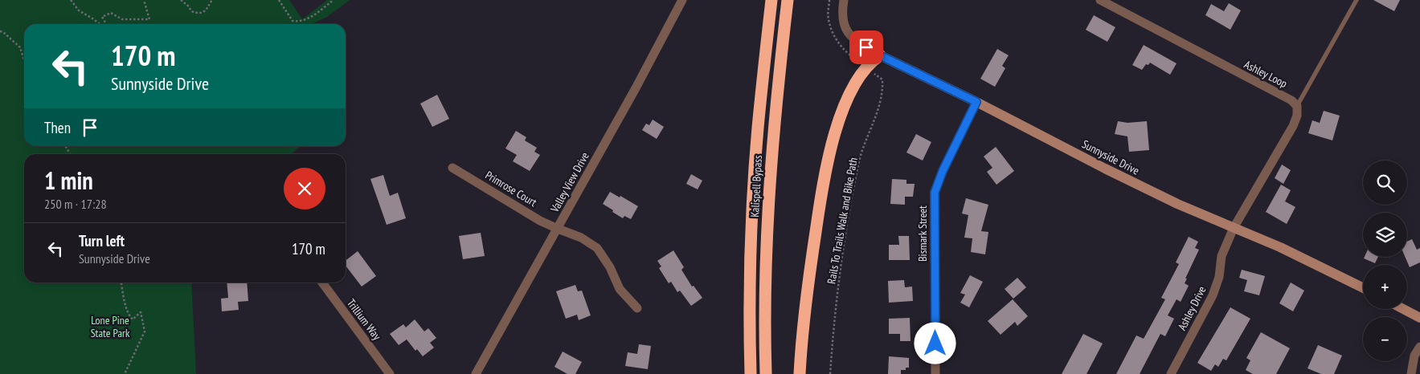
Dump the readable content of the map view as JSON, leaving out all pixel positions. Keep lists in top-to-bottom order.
{
  "streets": {
    "highway": ["Kalispell Bypass"],
    "street": [
      "Ashley Loop",
      "Sunnyside Drive",
      "Valley View Drive",
      "Primrose Court",
      "Bismark Street",
      "Ashley Drive",
      "Trillium Way"
    ],
    "path": ["Rails To Trails Walk and Bike Path"]
  },
  "crossings": [
    ["Sunnyside Drive", "Bismark Street"],
    ["Sunnyside Drive", "Ashley Drive"],
    ["Valley View Drive", "Primrose Court"]
  ],
  "parks": ["Lone Pine State Park"],
  "page": {
    "turn": ["170 m", "Sunnyside Drive"],
    "then": "Then",
    "heading": ["1 min", "250 m · 17:28"],
    "map_buttons": ["+", "−"],
    "list": [
      {
        "name": "Turn left",
        "note": "Sunnyside Drive",
        "value": "170 m"
      }
    ]
  }
}
